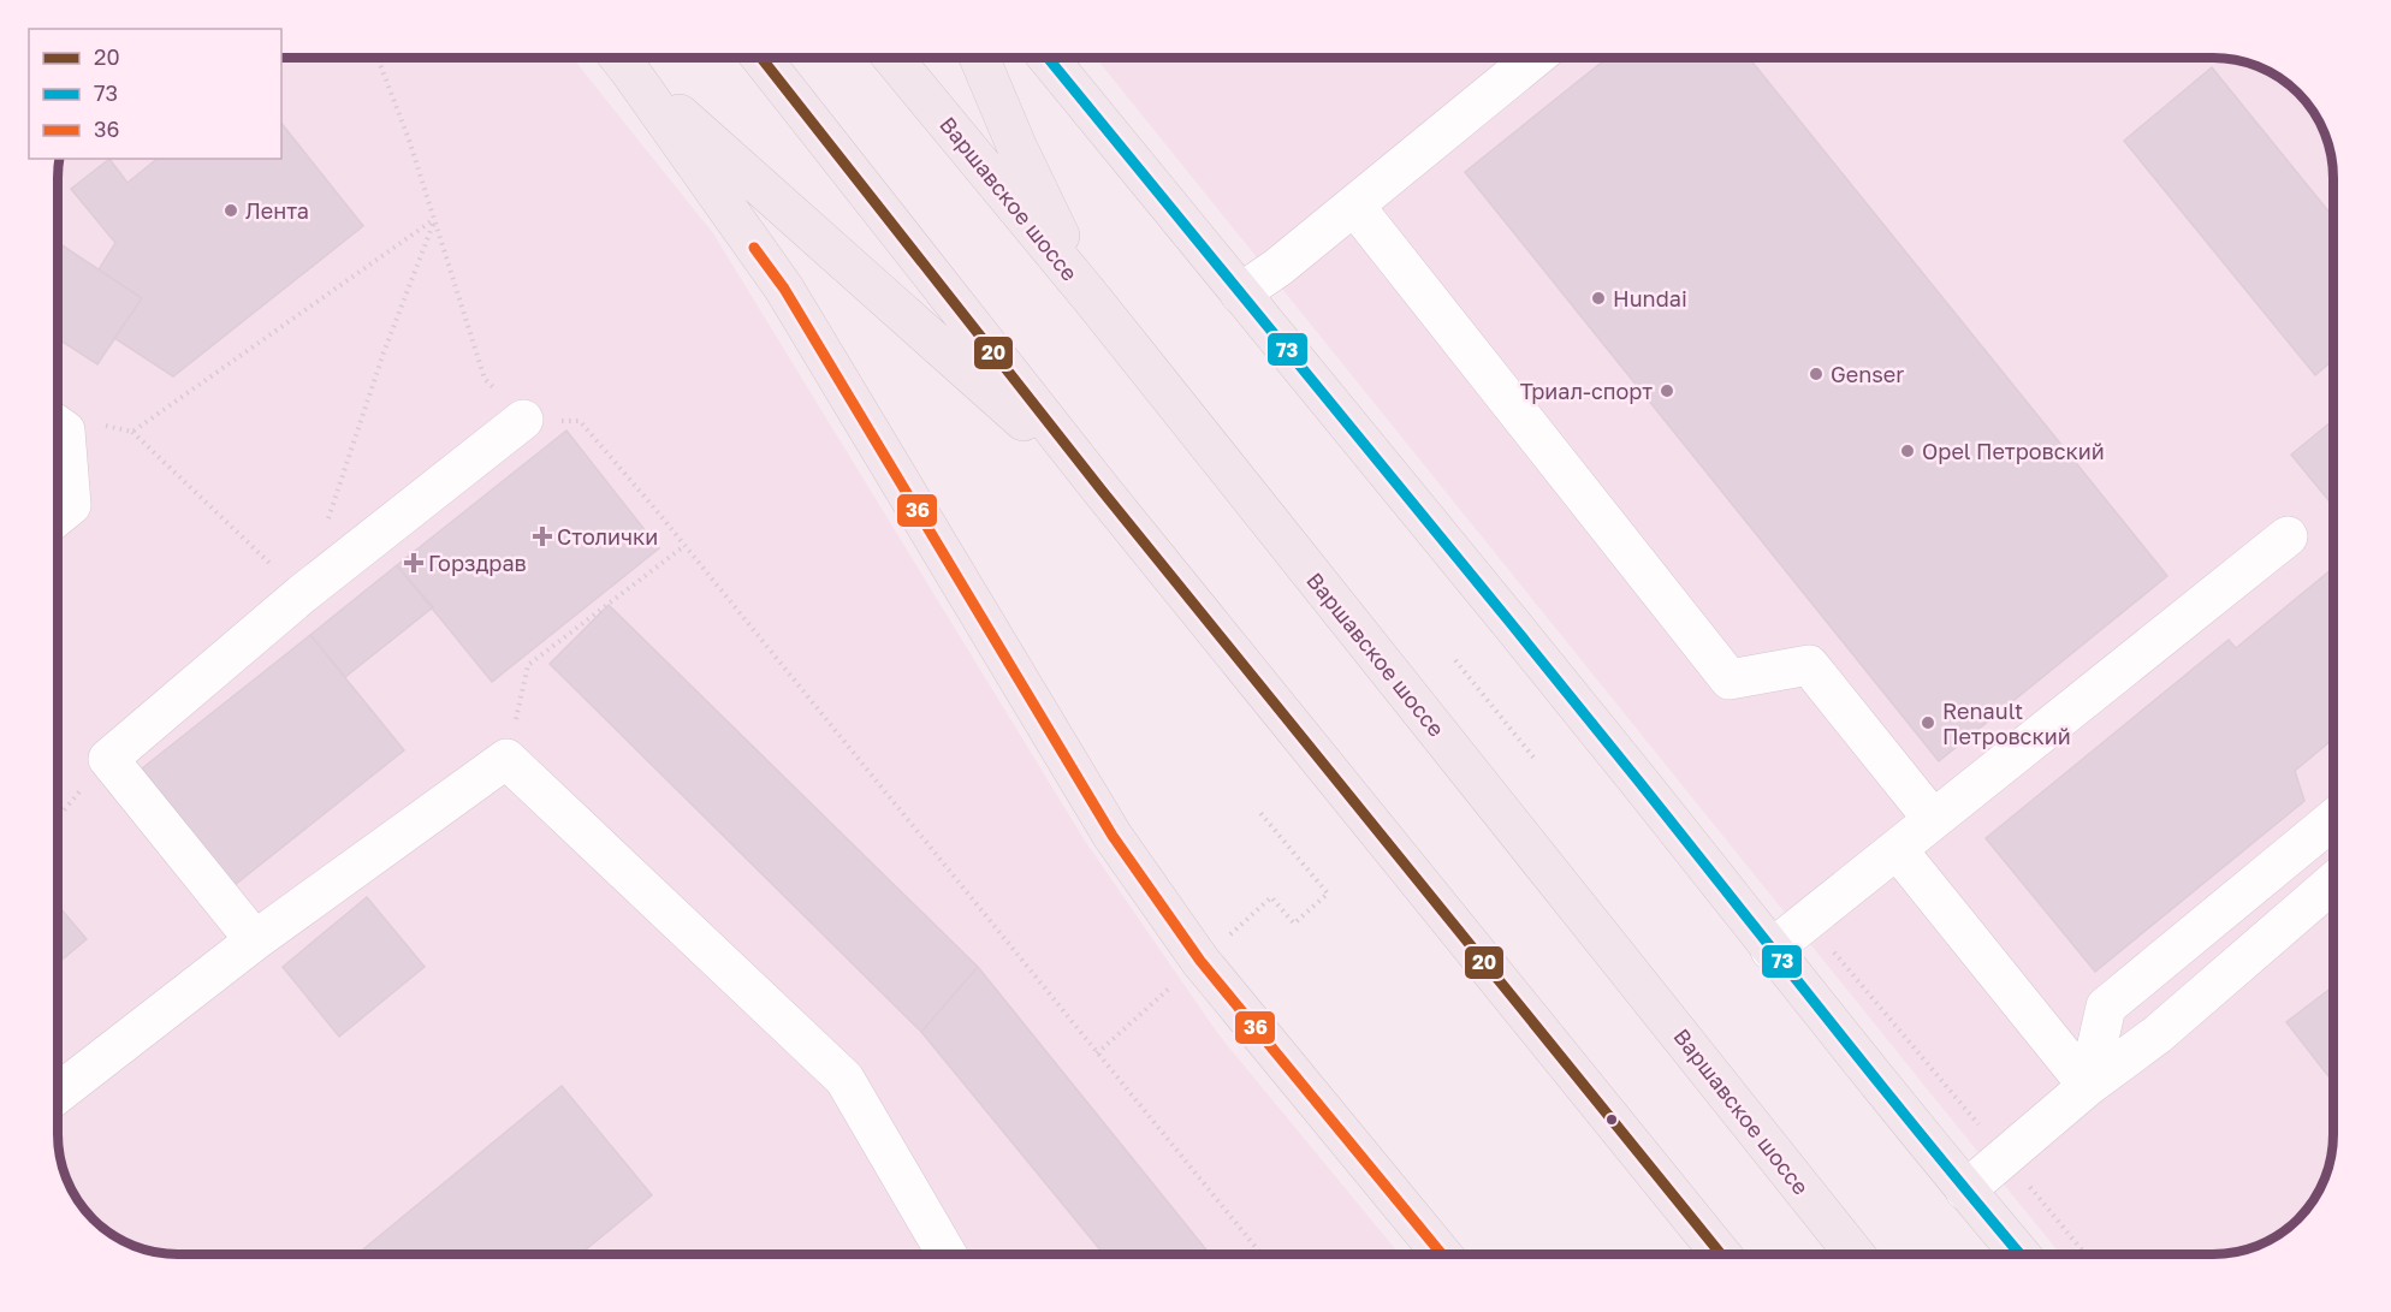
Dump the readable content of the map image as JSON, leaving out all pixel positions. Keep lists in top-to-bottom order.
{
  "streets": {
    "main road": ["Варшавское шоссе"]
  },
  "places": {
    "other": [
      "Лента",
      "Hundai",
      "Genser",
      "Триал-спорт",
      "Opel Петровский",
      "Renault Петровский"
    ],
    "health": ["Столички", "Горздрав"]
  },
  "lines": ["transit line 20", "transit line 73", "transit line 36"],
  "legend": ["20", "73", "36"]
}
